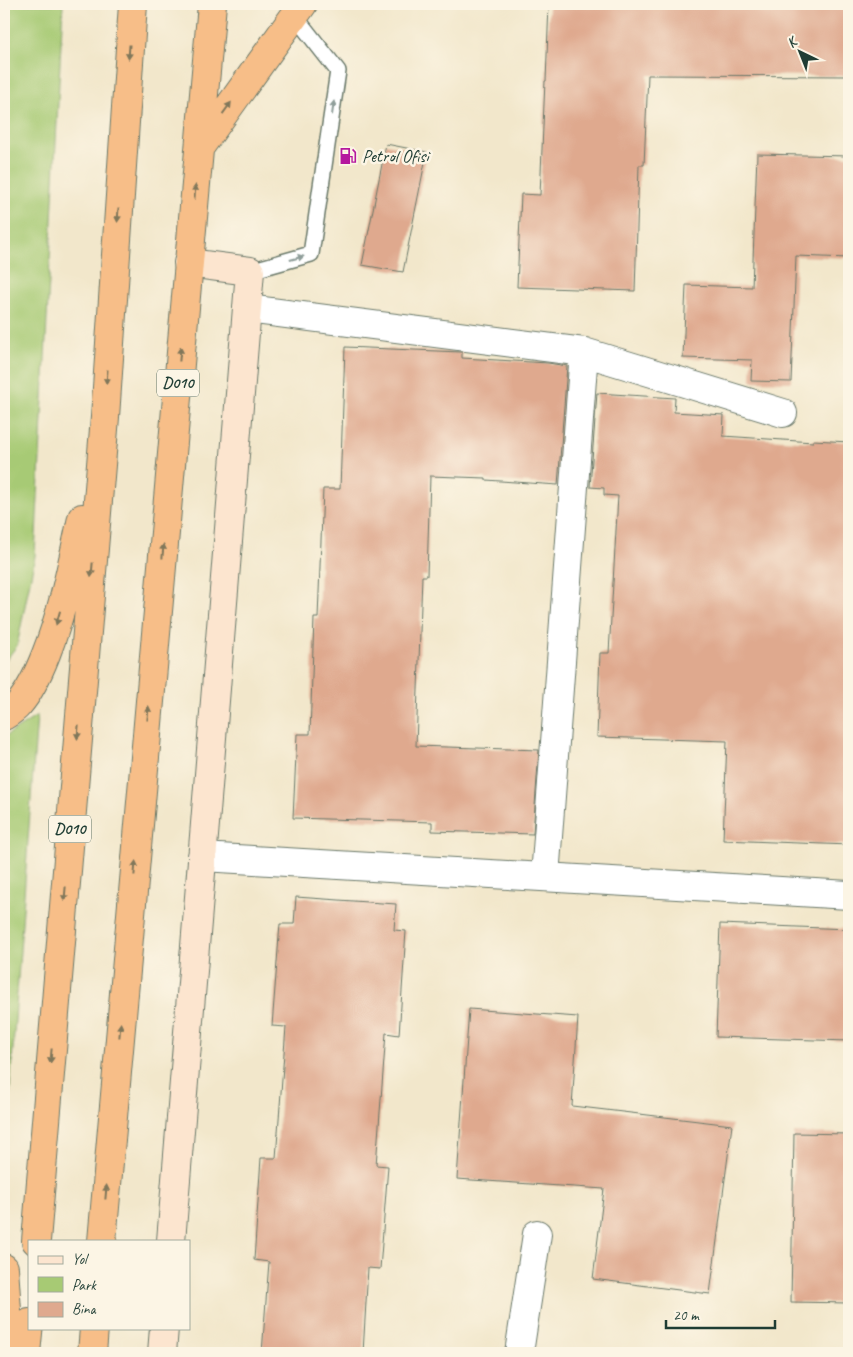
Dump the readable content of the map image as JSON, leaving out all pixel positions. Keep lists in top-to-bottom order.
{
  "streets": {
    "highway": ["D010"]
  },
  "places": {
    "fuel station": ["Petrol Ofisi"]
  },
  "legend": ["Yol", "Park", "Bina"],
  "scale_bar": "20 m",
  "north": "top left"
}
